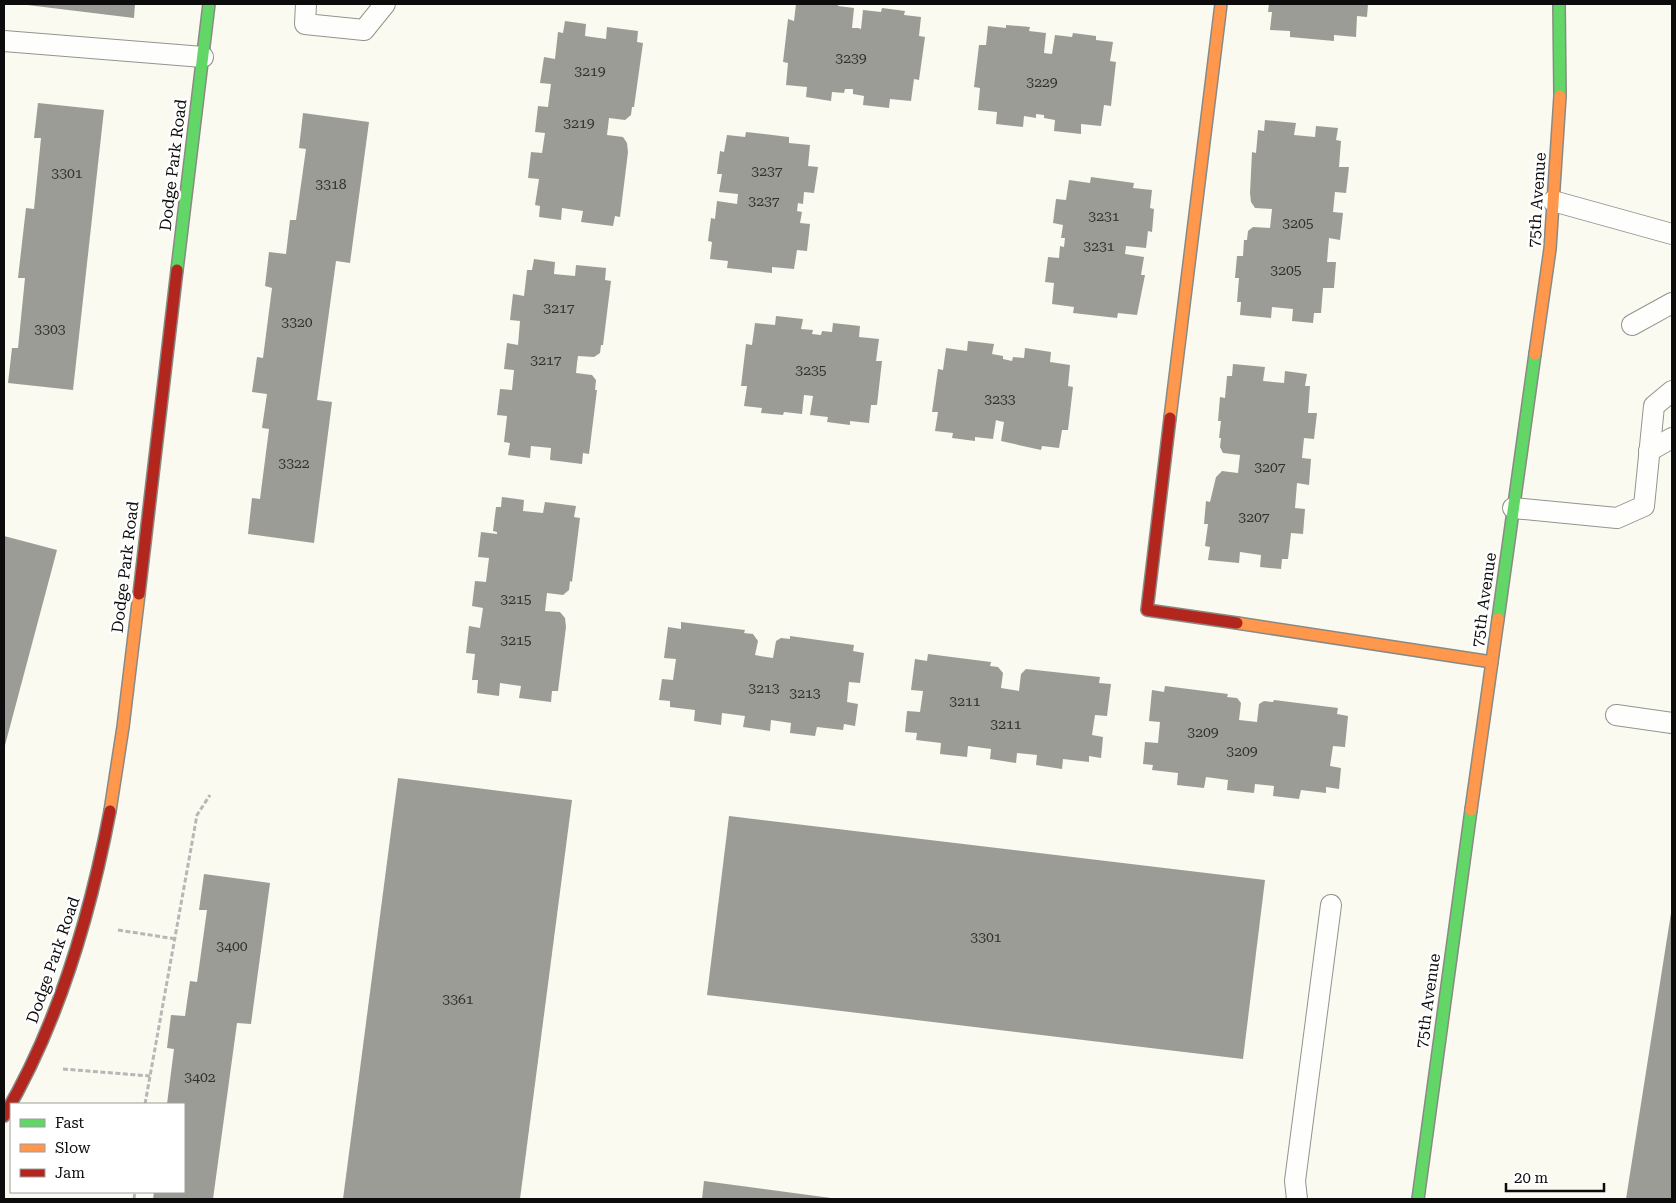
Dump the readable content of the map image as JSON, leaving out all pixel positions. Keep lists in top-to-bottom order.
{
  "streets": {
    "street": ["Dodge Park Road", "75th Avenue"]
  },
  "house_numbers": [
    "3239",
    "3219",
    "3229",
    "3219",
    "3237",
    "3301",
    "3318",
    "3237",
    "3231",
    "3205",
    "3231",
    "3205",
    "3217",
    "3320",
    "3303",
    "3217",
    "3235",
    "3233",
    "3322",
    "3207",
    "3207",
    "3215",
    "3215",
    "3213",
    "3213",
    "3211",
    "3211",
    "3209",
    "3209",
    "3301",
    "3400",
    "3361",
    "3402"
  ],
  "legend": ["Fast", "Slow", "Jam"],
  "scale_bar": "20 m"
}
